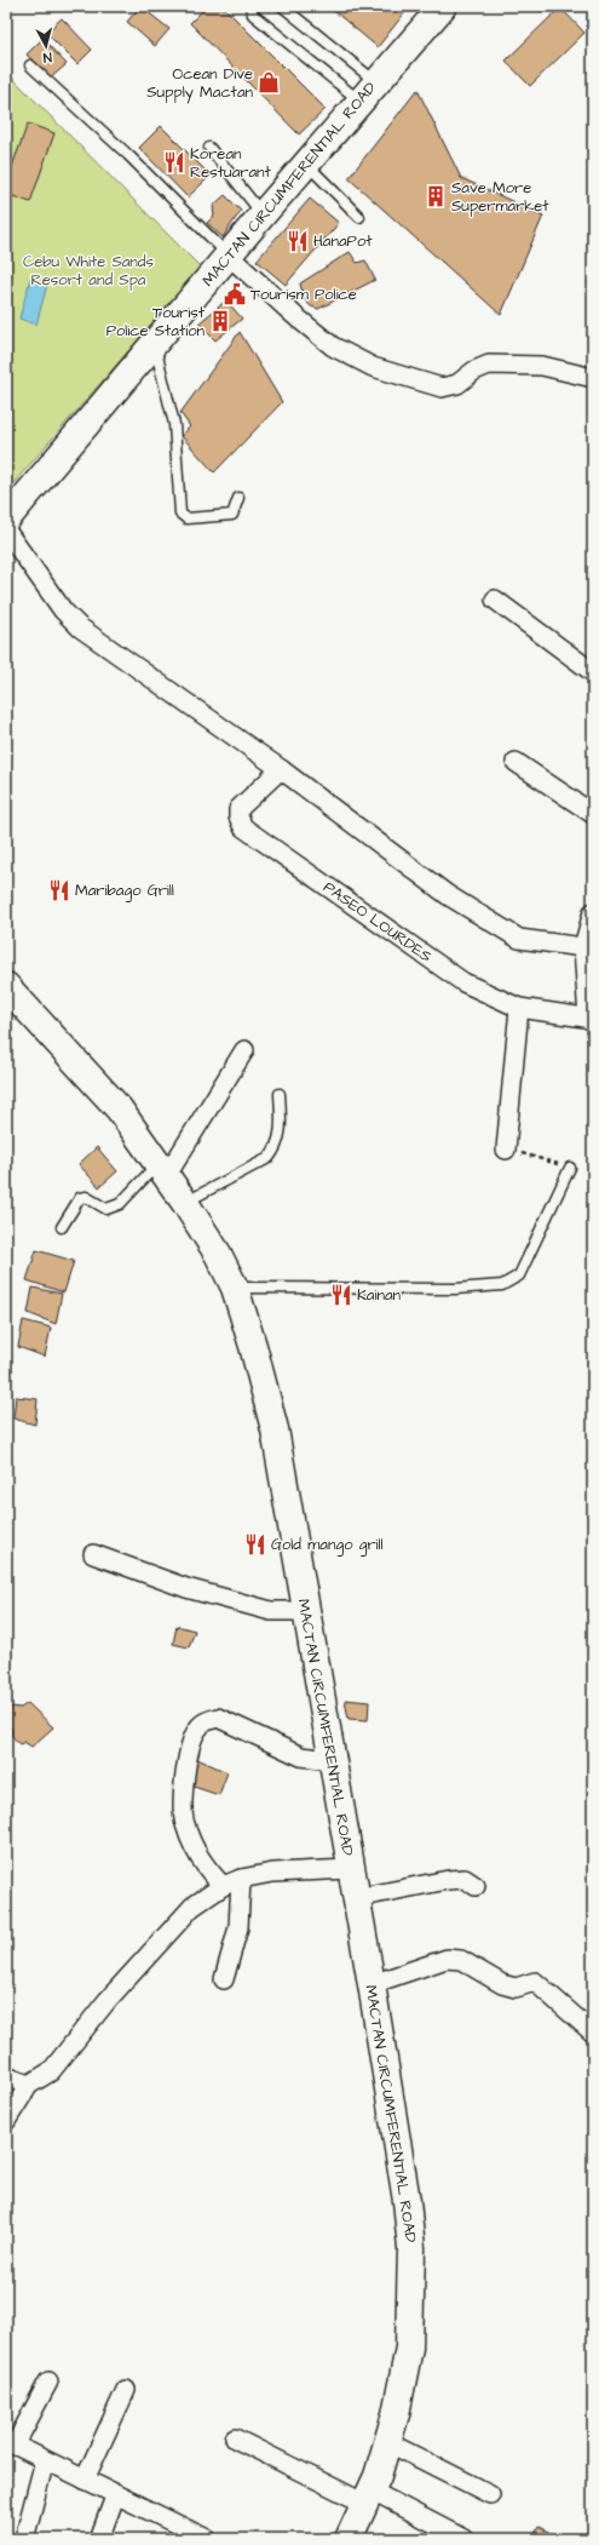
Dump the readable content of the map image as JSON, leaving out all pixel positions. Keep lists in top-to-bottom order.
{
  "streets": {
    "main road": ["MACTAN CIRCUMFERENTIAL ROAD"],
    "street": ["PASEO LOURDES"]
  },
  "parks": ["Cebu White Sands Resort and Spa"],
  "places": {
    "shop": ["Ocean Dive Supply Mactan"],
    "restaurant": [
      "Korean Restuarant",
      "HanaPot",
      "Maribago Grill",
      "Kainan",
      "Gold mango grill"
    ],
    "building": ["Save More Supermarket", "Tourist Police Station"],
    "public building": ["Tourism Police"]
  },
  "north": "bottom"
}
